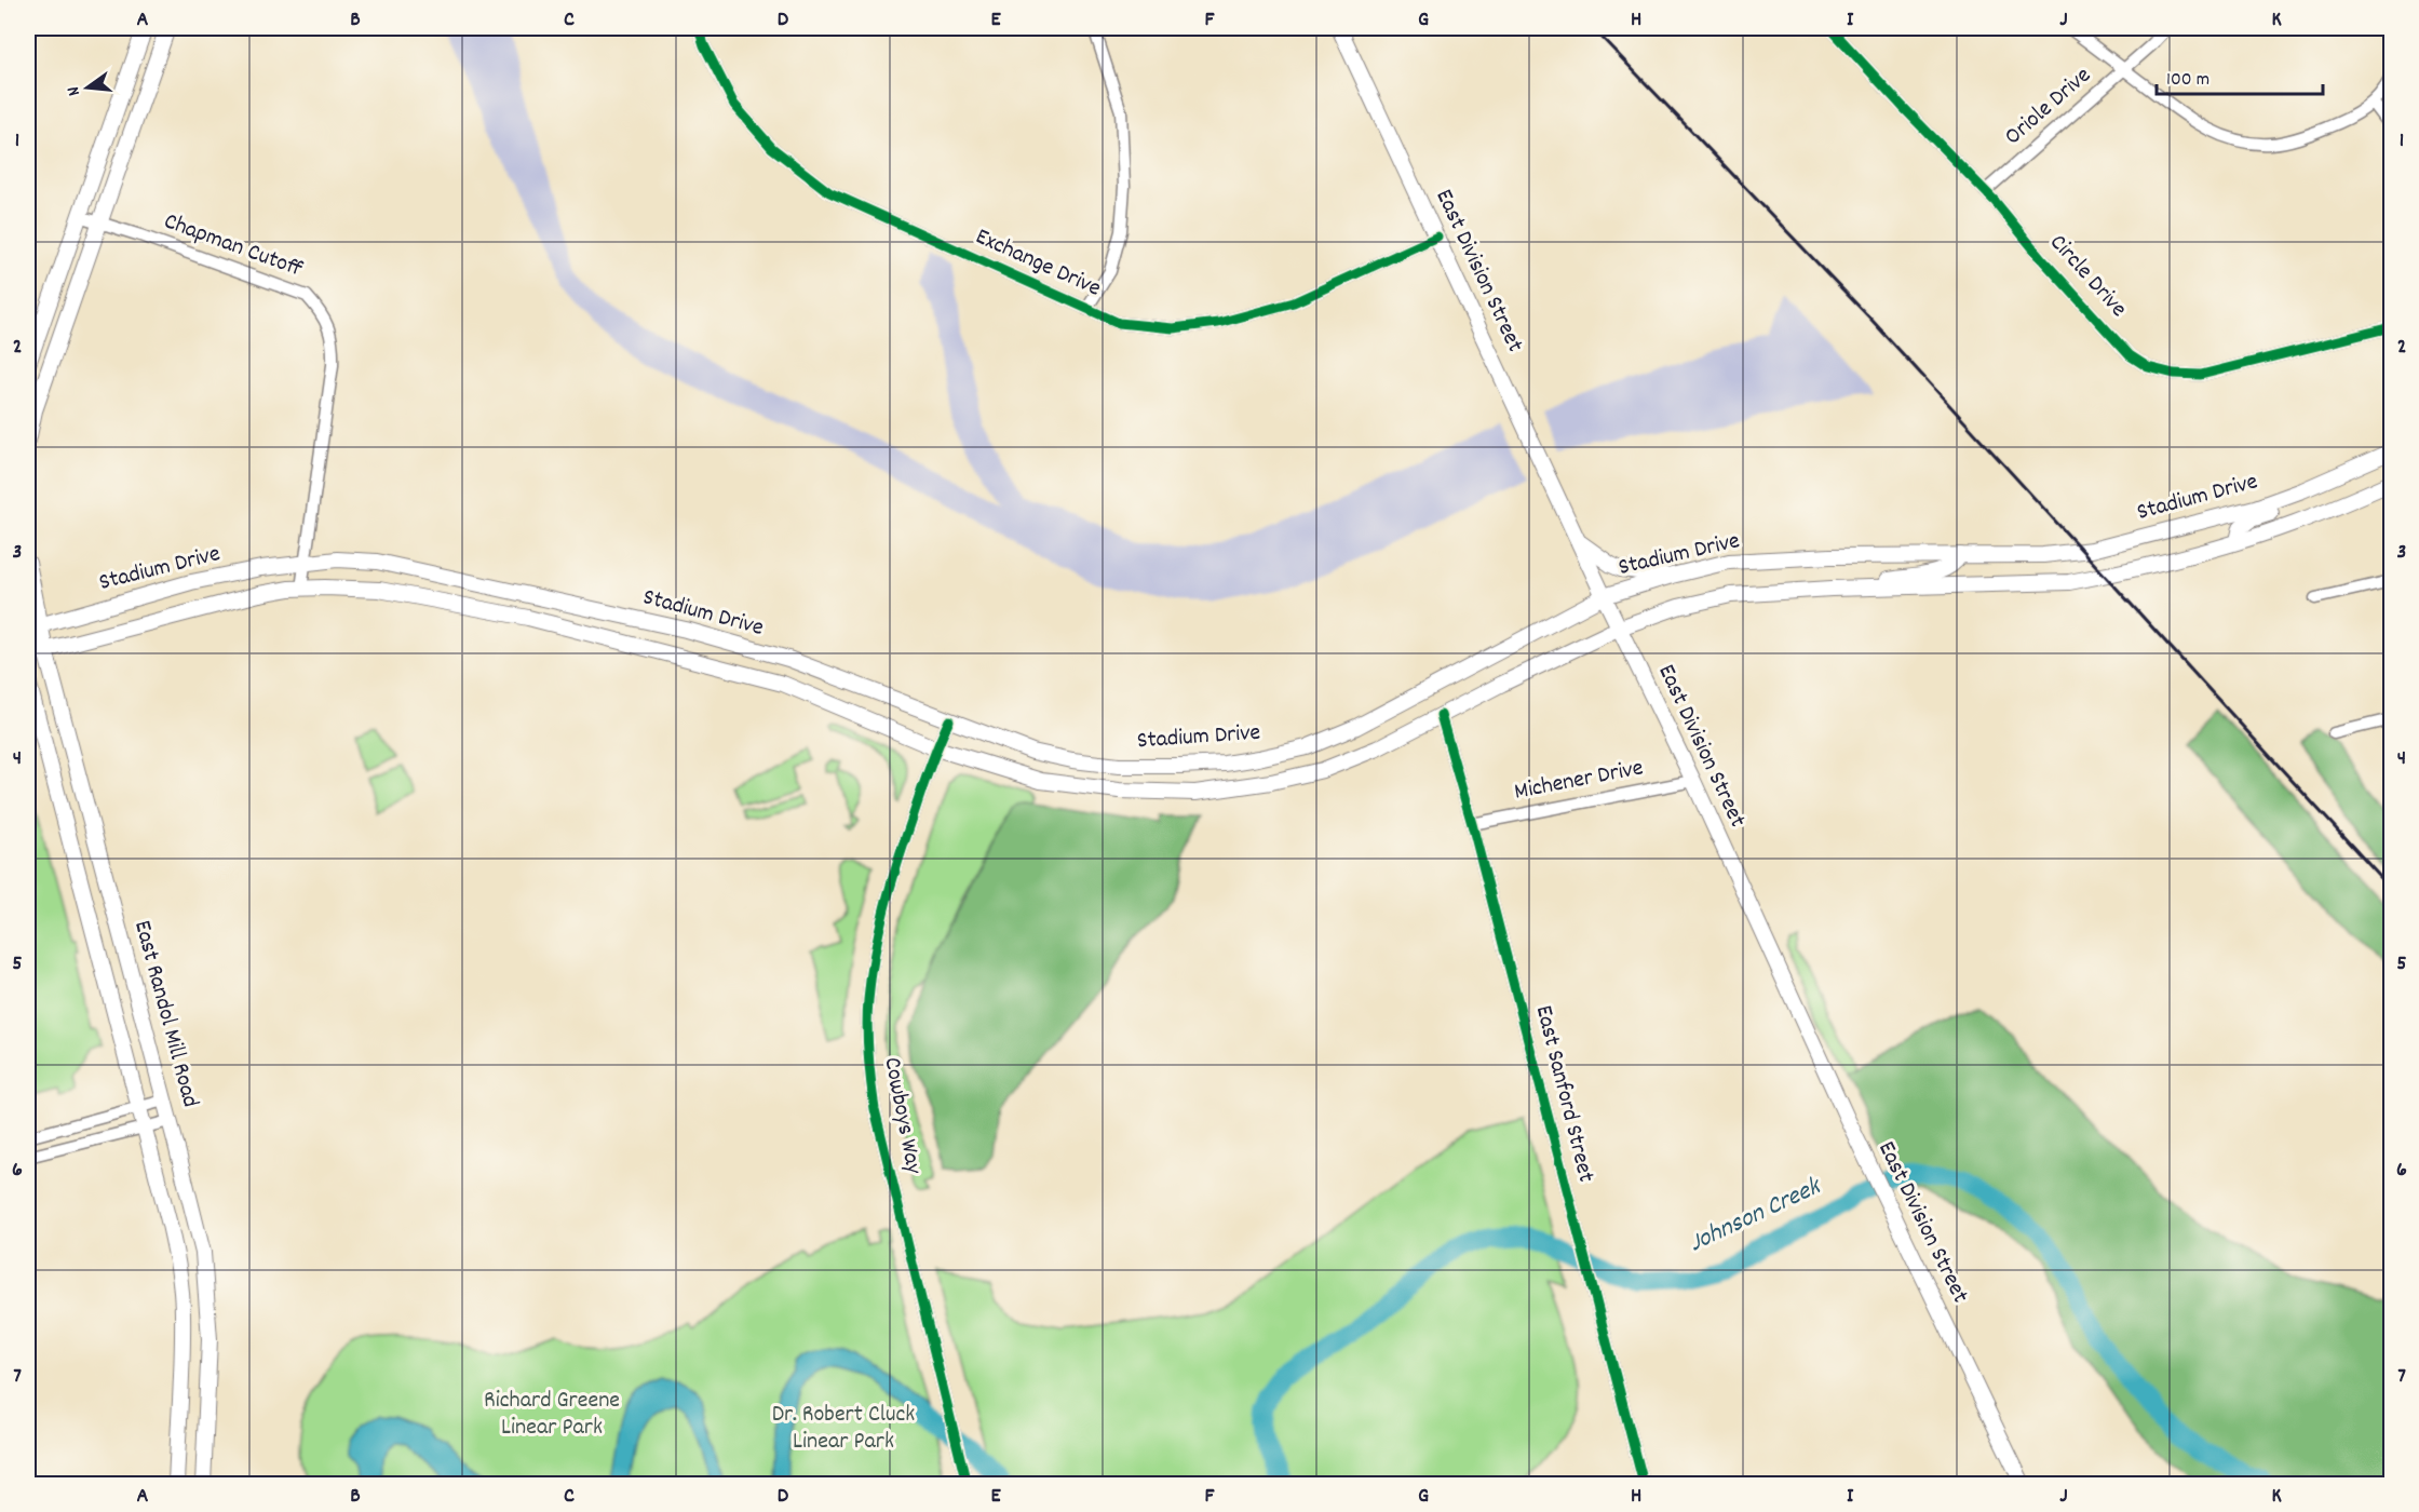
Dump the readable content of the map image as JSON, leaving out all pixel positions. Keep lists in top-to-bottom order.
{
  "streets": {
    "main road": ["East Division Street", "Stadium Drive", "East Randol Mill Road"],
    "street": [
      "Oriole Drive",
      "Chapman Cutoff",
      "Exchange Drive",
      "Circle Drive",
      "Michener Drive",
      "East Sanford Street",
      "Cowboys Way"
    ]
  },
  "crossings": [
    ["Oriole Drive", "Circle Drive"],
    ["Chapman Cutoff", "Stadium Drive"],
    ["Exchange Drive", "East Division Street"],
    ["East Division Street", "Stadium Drive"],
    ["East Division Street", "Michener Drive"],
    ["Stadium Drive", "East Randol Mill Road"],
    ["Stadium Drive", "East Sanford Street"],
    ["Stadium Drive", "Cowboys Way"],
    ["Michener Drive", "East Sanford Street"]
  ],
  "water": ["Johnson Creek"],
  "parks": ["Richard Greene Linear Park", "Dr. Robert Cluck Linear Park"],
  "scale_bar": "100 m",
  "north": "left",
  "grid": {
    "columns": [
      "A",
      "B",
      "C",
      "D",
      "E",
      "F",
      "G",
      "H",
      "I",
      "J",
      "K"
    ],
    "rows": [
      "1",
      "2",
      "3",
      "4",
      "5",
      "6",
      "7"
    ]
  }
}
